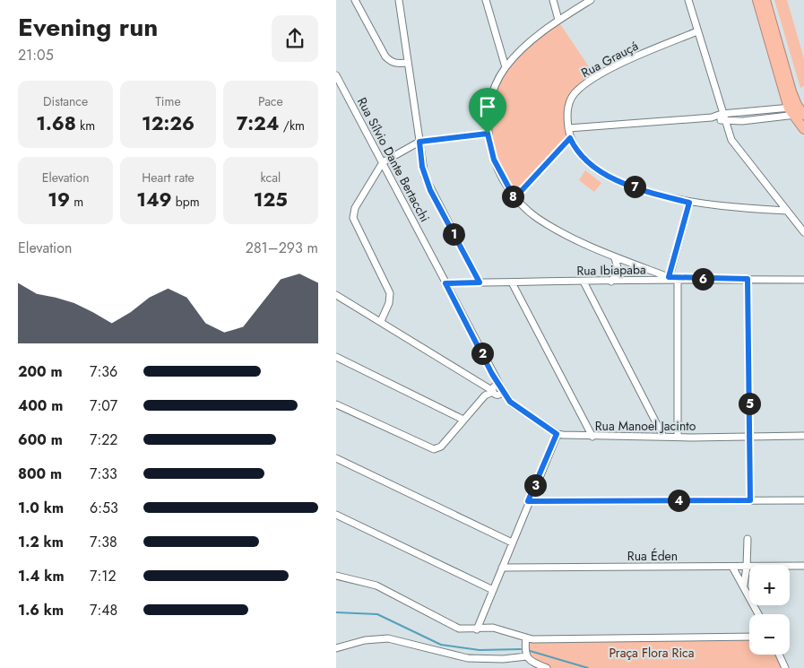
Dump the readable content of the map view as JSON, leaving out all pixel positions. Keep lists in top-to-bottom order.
{
  "streets": {
    "street": [
      "Rua Grauçá",
      "Rua Sílvio Dante Bertacchi",
      "Rua Ibiapaba",
      "Rua Manoel Jacinto",
      "Rua Éden"
    ]
  },
  "crossings": [
    ["Rua Sílvio Dante Bertacchi", "Rua Ibiapaba"],
    ["Rua Sílvio Dante Bertacchi", "Rua Manoel Jacinto"]
  ],
  "parks": ["Praça Flora Rica"],
  "page": {
    "heading": ["Evening run", "21:05"],
    "stats": [
      ["Distance", "1.68 km"],
      ["Time", "12:26"],
      ["Pace", "7:24 /km"],
      ["Elevation", "19 m"],
      ["Heart rate", "149 bpm"],
      ["kcal", "125"]
    ],
    "pins": [
      "7",
      "8",
      "1",
      "6",
      "2",
      "5",
      "3",
      "4"
    ],
    "chart": ["Elevation", "281–293 m"],
    "list": [
      {
        "name": "200 m",
        "note": "7:36"
      },
      {
        "name": "400 m",
        "note": "7:07"
      },
      {
        "name": "600 m",
        "note": "7:22"
      },
      {
        "name": "800 m",
        "note": "7:33"
      },
      {
        "name": "1.0 km",
        "note": "6:53"
      },
      {
        "name": "1.2 km",
        "note": "7:38"
      },
      {
        "name": "1.4 km",
        "note": "7:12"
      },
      {
        "name": "1.6 km",
        "note": "7:48"
      }
    ],
    "map_buttons": ["+", "−"]
  }
}
